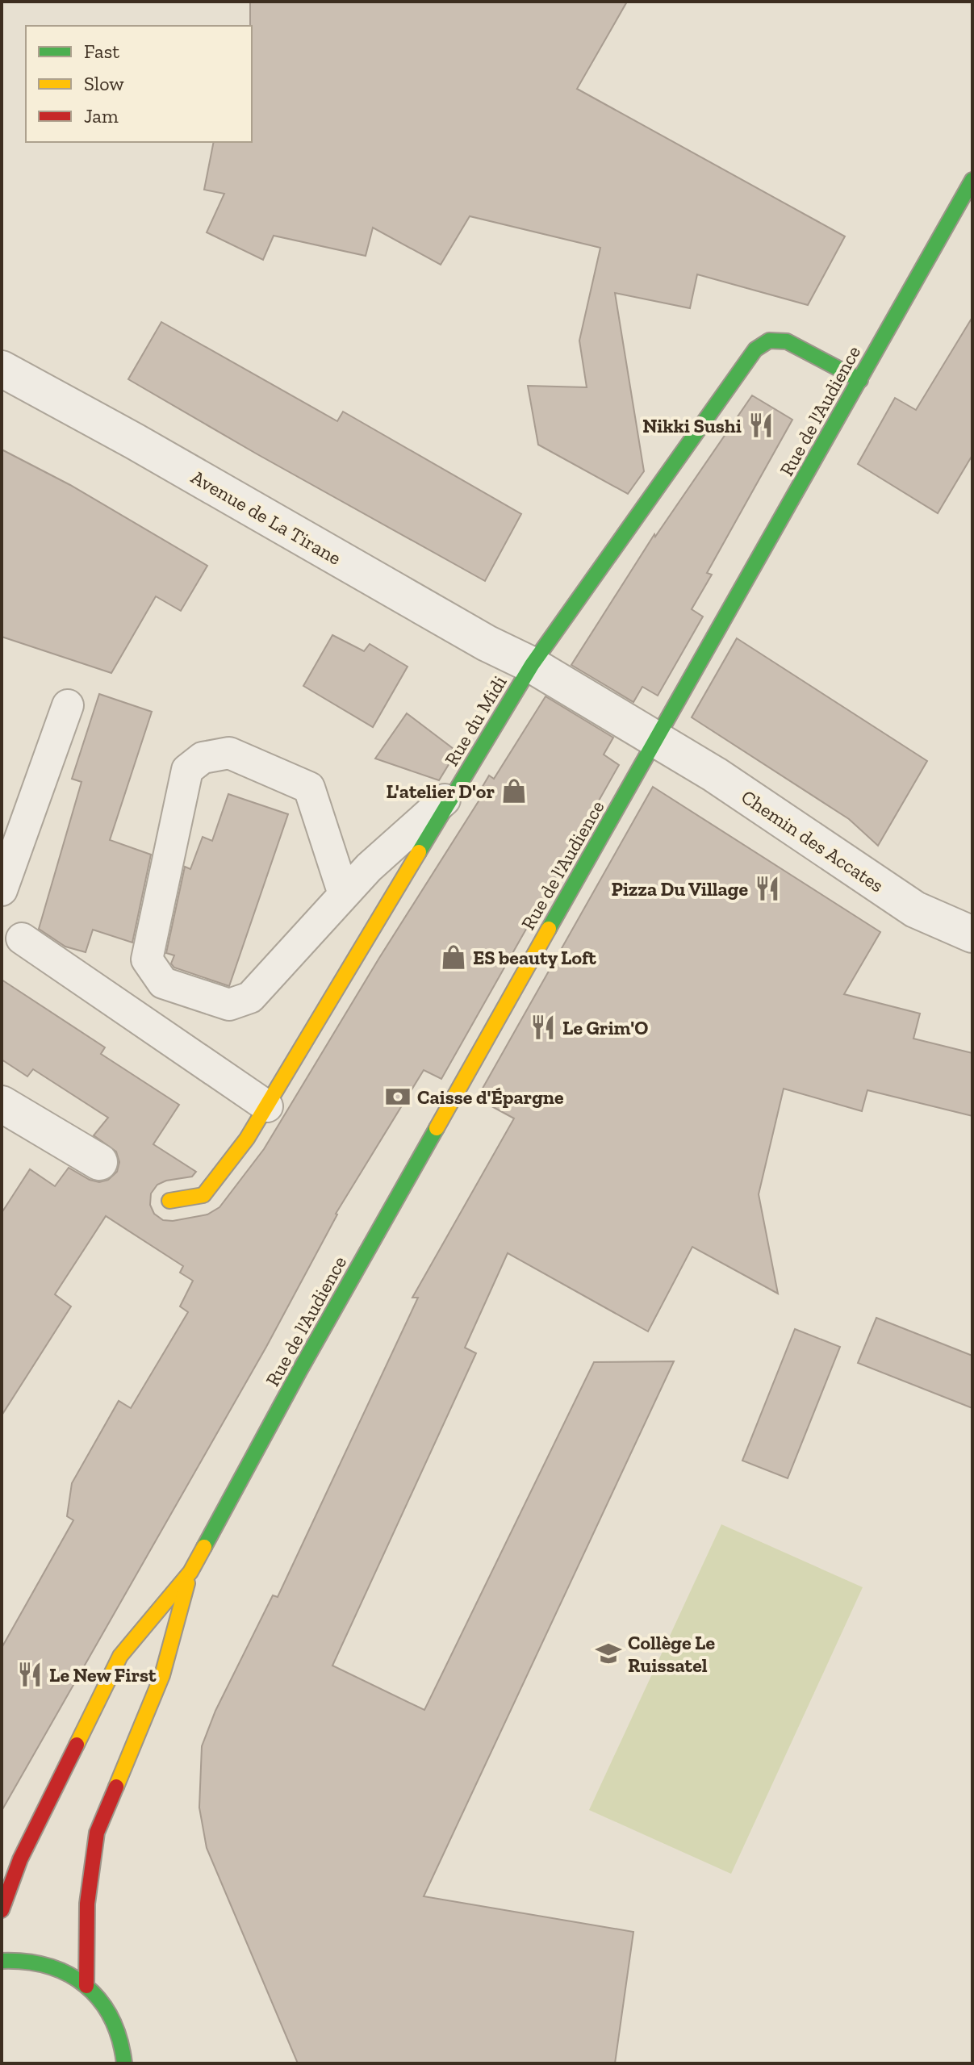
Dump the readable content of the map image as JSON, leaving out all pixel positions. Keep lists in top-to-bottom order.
{
  "streets": {
    "street": [
      "Rue de l'Audience",
      "Avenue de La Tirane",
      "Rue du Midi",
      "Chemin des Accates"
    ]
  },
  "crossings": [
    ["Rue de l'Audience", "Avenue de La Tirane"],
    ["Rue de l'Audience", "Rue du Midi"],
    ["Rue de l'Audience", "Chemin des Accates"],
    ["Avenue de La Tirane", "Rue du Midi"],
    ["Avenue de La Tirane", "Chemin des Accates"]
  ],
  "places": {
    "restaurant": [
      "Nikki Sushi",
      "Pizza Du Village",
      "Le Grim'O",
      "Le New First"
    ],
    "shop": ["L'atelier D'or", "ES beauty Loft"],
    "bank": ["Caisse d'Épargne"],
    "school or university": ["Collège Le Ruissatel"]
  },
  "legend": ["Fast", "Slow", "Jam"]
}
